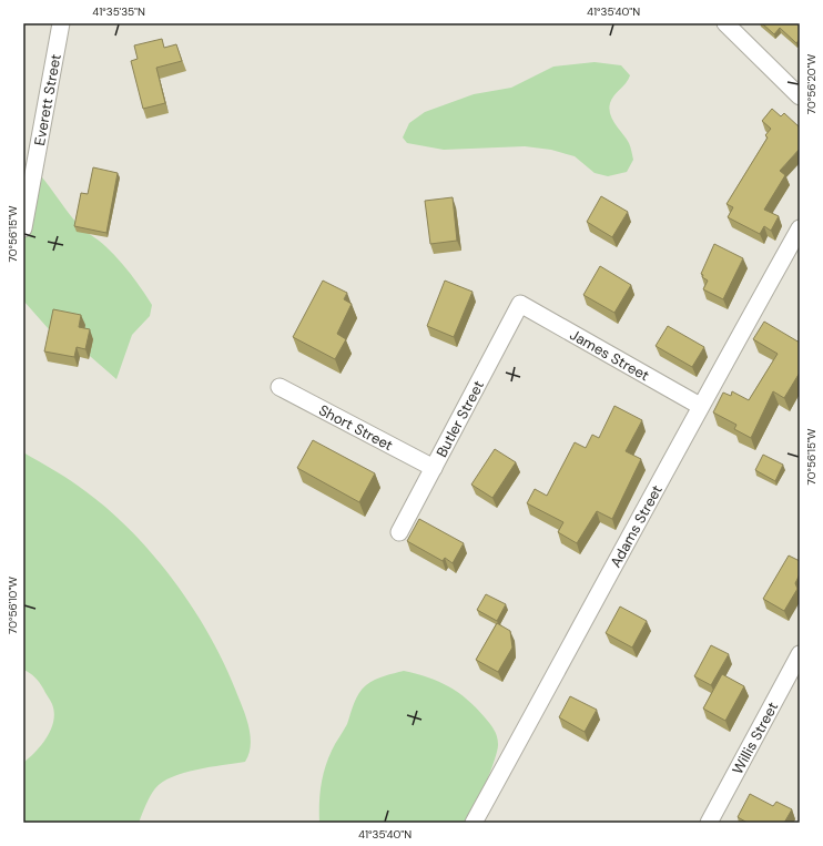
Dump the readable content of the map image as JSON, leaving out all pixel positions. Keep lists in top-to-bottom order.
{
  "streets": {
    "street": [
      "Everett Street",
      "James Street",
      "Butler Street",
      "Short Street",
      "Adams Street",
      "Willis Street"
    ]
  },
  "crossings": [
    ["James Street", "Butler Street"],
    ["James Street", "Adams Street"],
    ["Butler Street", "Short Street"]
  ],
  "coordinates": [
    "41°35'35\"N",
    "41°35'40\"N",
    "70°56'20\"W",
    "70°56'15\"W",
    "70°56'10\"W"
  ]
}
